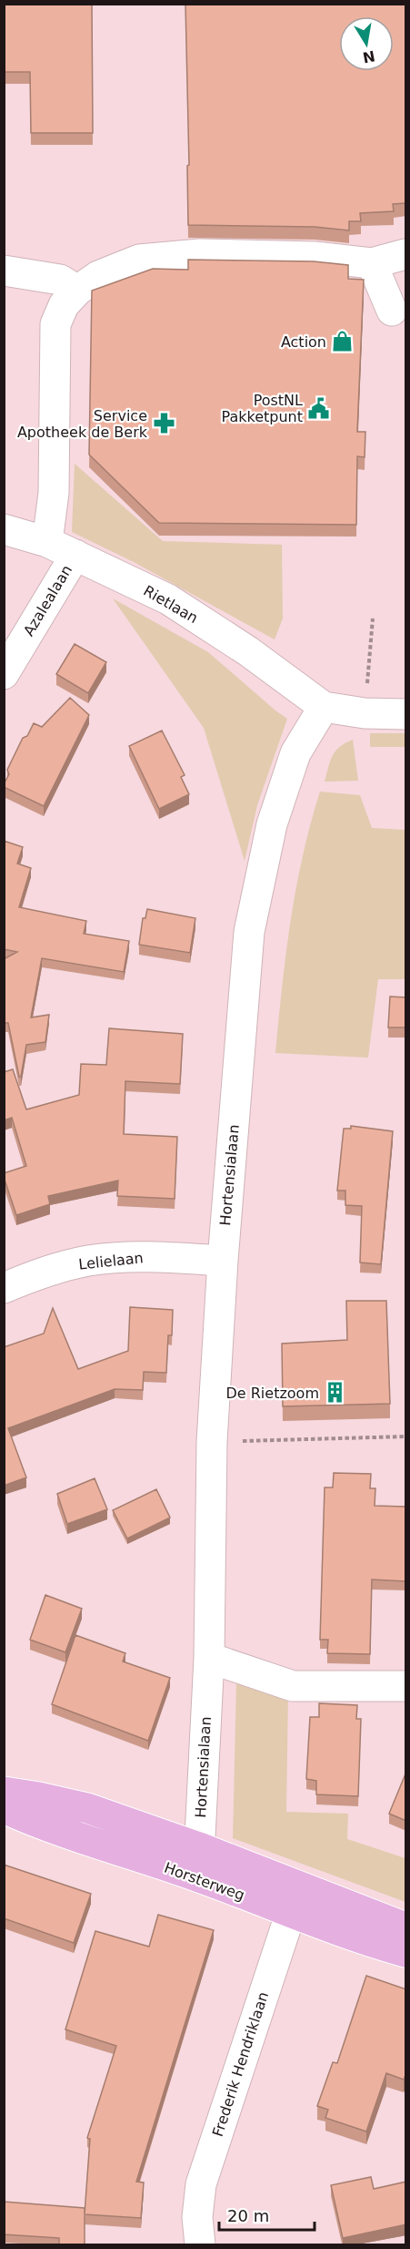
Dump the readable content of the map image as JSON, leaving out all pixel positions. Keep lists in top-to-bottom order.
{
  "streets": {
    "main road": ["Horsterweg"],
    "street": [
      "Azalealaan",
      "Rietlaan",
      "Hortensialaan",
      "Lelielaan",
      "Frederik Hendriklaan"
    ]
  },
  "crossings": [
    ["Azalealaan", "Rietlaan"],
    ["Rietlaan", "Hortensialaan"],
    ["Hortensialaan", "Lelielaan"],
    ["Hortensialaan", "Horsterweg"],
    ["Horsterweg", "Frederik Hendriklaan"]
  ],
  "places": {
    "shop": ["Action"],
    "public building": ["PostNL Pakketpunt"],
    "pharmacy": ["Service Apotheek de Berk"],
    "building": ["De Rietzoom"]
  },
  "scale_bar": "20 m",
  "north": "bottom"
}
